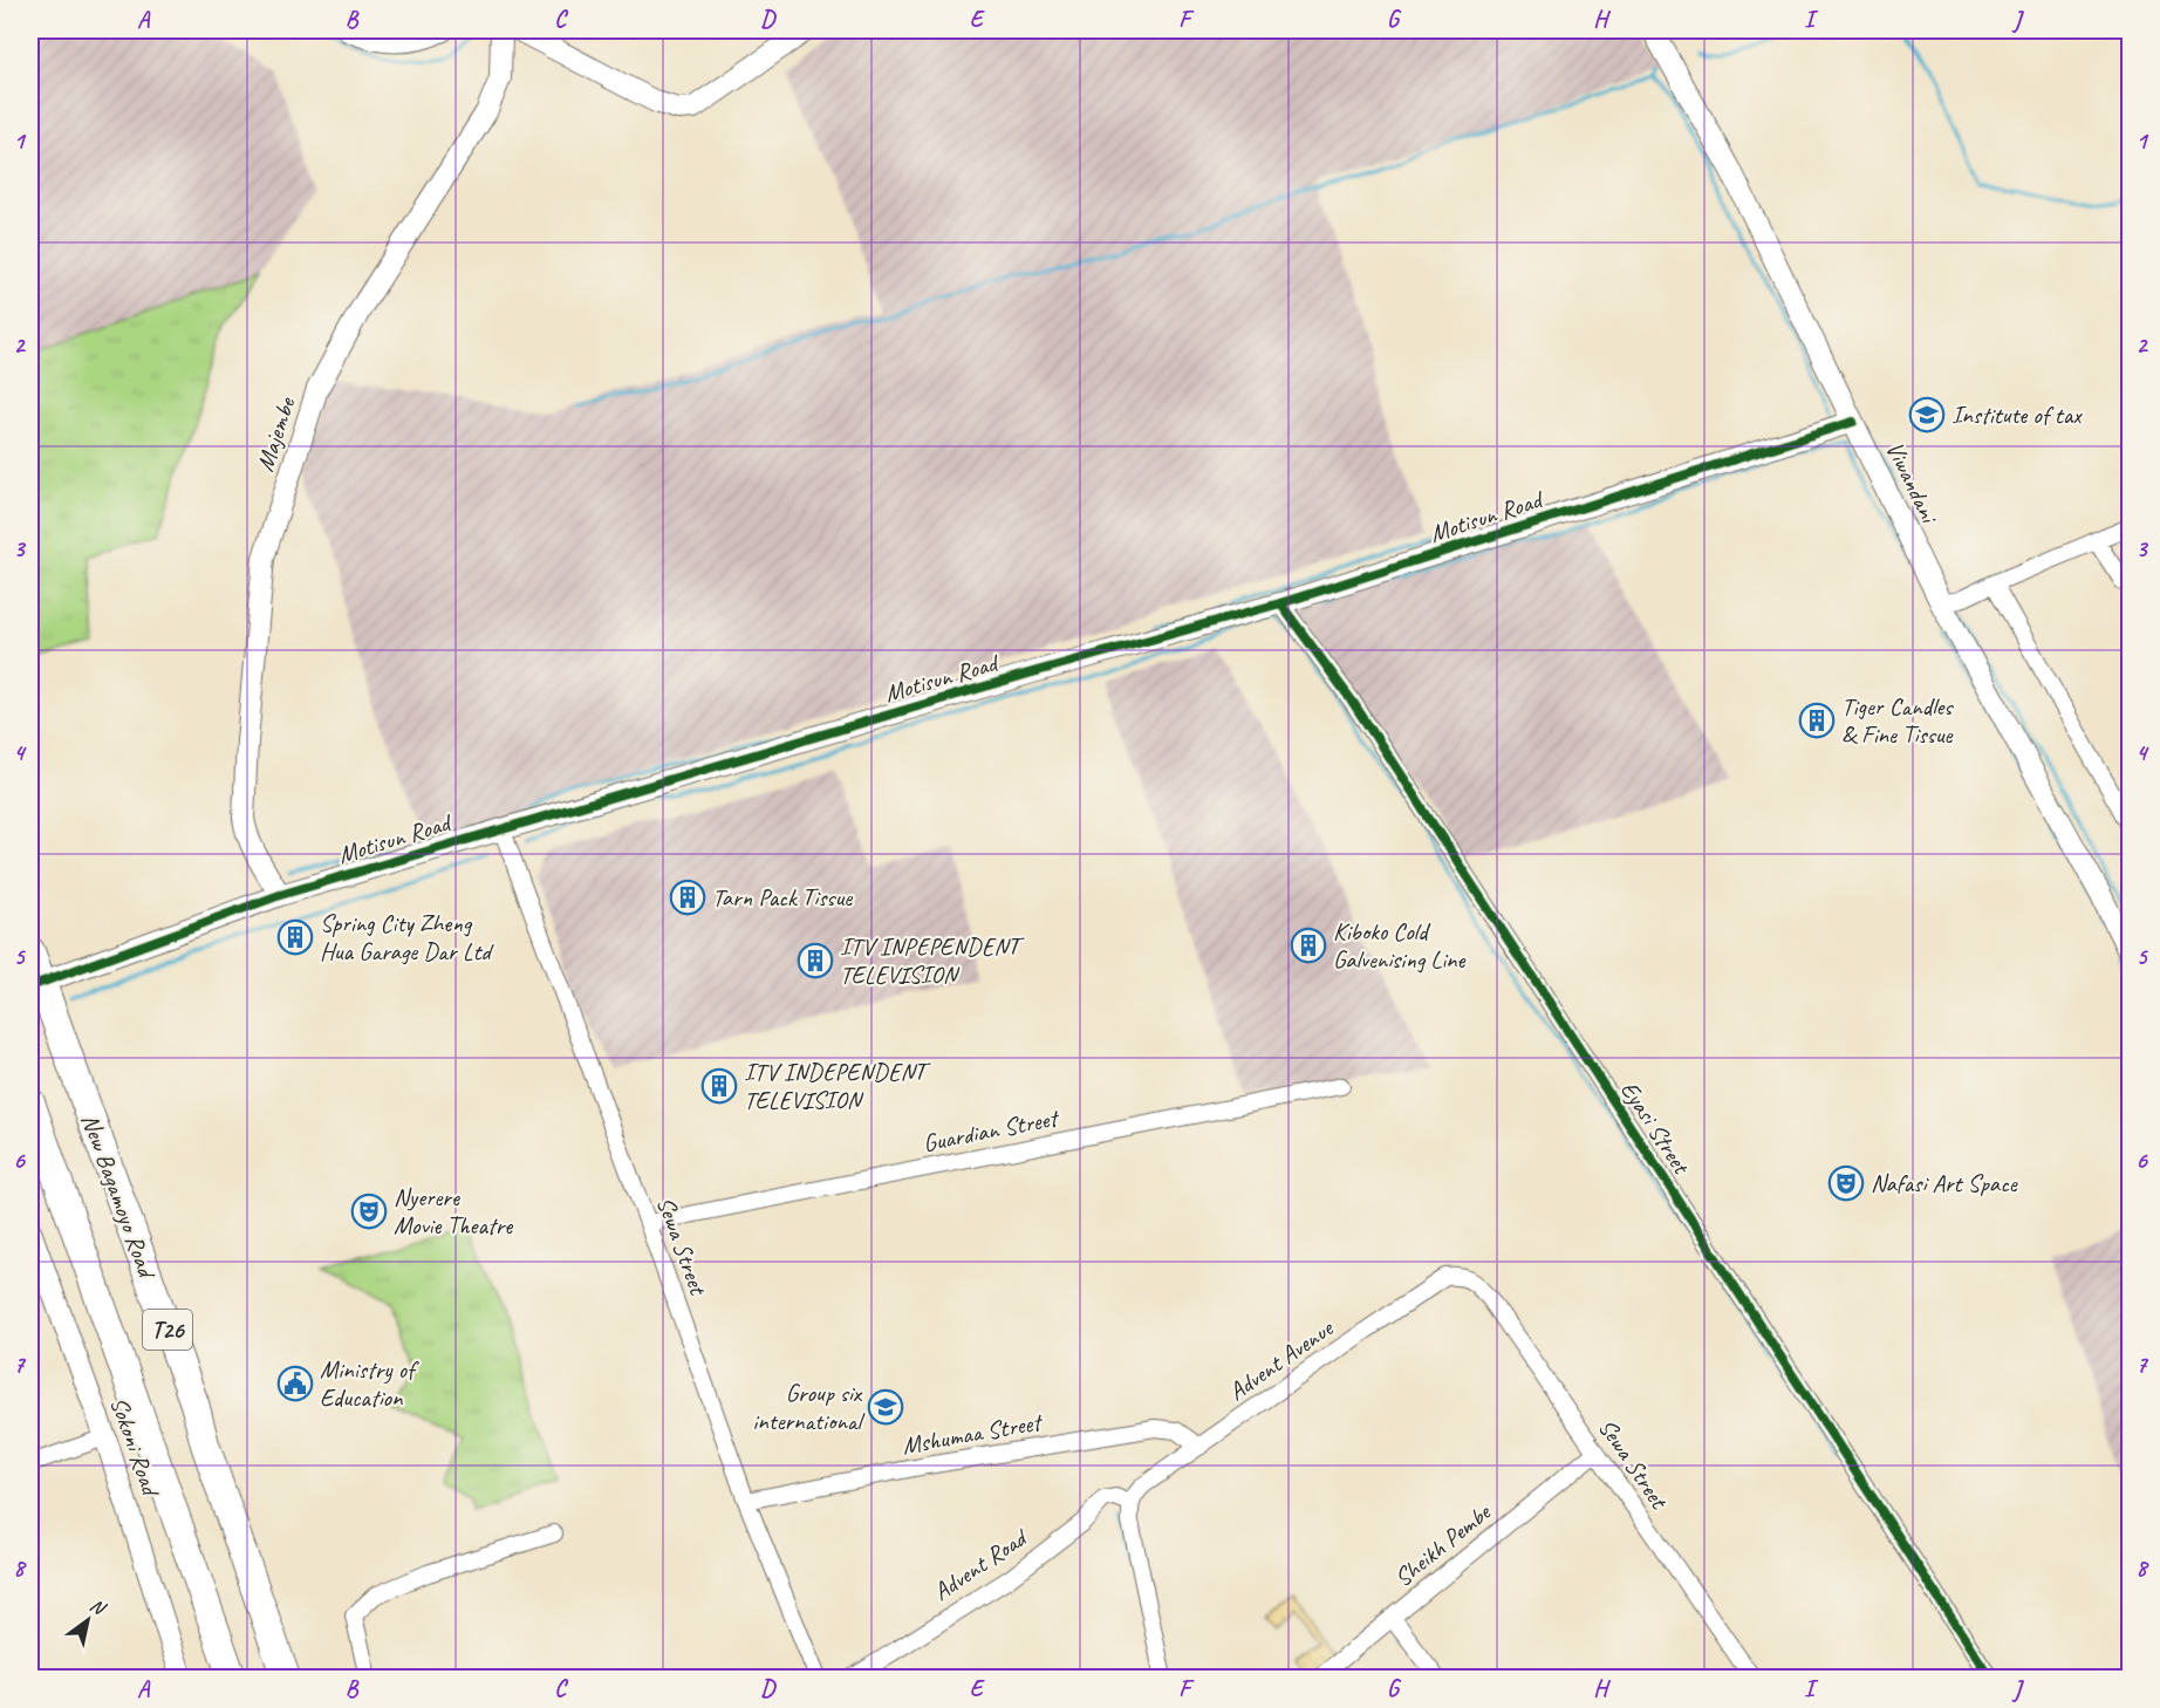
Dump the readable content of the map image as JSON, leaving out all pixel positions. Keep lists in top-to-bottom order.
{
  "streets": {
    "highway": ["New Bagamoyo Road", "T26"],
    "street": [
      "Majembe",
      "Viwandani",
      "Motisun Road",
      "Eyasi Street",
      "Guardian Street",
      "Sewa Street",
      "Advent Avenue",
      "Mshumaa Street",
      "Sokoni Road",
      "Sheikh Pembe",
      "Advent Road"
    ]
  },
  "crossings": [
    ["Majembe", "Motisun Road"],
    ["Viwandani", "Motisun Road"],
    ["Motisun Road", "Eyasi Street"],
    ["Motisun Road", "New Bagamoyo Road"],
    ["Motisun Road", "Sewa Street"],
    ["Guardian Street", "Sewa Street"],
    ["Sewa Street", "Advent Avenue"],
    ["Sewa Street", "Mshumaa Street"],
    ["Sewa Street", "Sheikh Pembe"],
    ["Advent Avenue", "Mshumaa Street"],
    ["Advent Avenue", "Advent Road"]
  ],
  "places": {
    "school or university": ["Institute of tax", "Group six international"],
    "building": [
      "Tiger Candles & Fine Tissue",
      "Tarn Pack Tissue",
      "Spring City Zheng Hua Garage Dar Ltd",
      "Kiboko Cold Galvenising Line",
      "ITV INPEPENDENT TELEVISION",
      "ITV INDEPENDENT TELEVISION"
    ],
    "theatre": ["Nafasi Art Space", "Nyerere Movie Theatre"],
    "public building": ["Ministry of Education"]
  },
  "north": "top right",
  "grid": {
    "columns": [
      "A",
      "B",
      "C",
      "D",
      "E",
      "F",
      "G",
      "H",
      "I",
      "J"
    ],
    "rows": [
      "1",
      "2",
      "3",
      "4",
      "5",
      "6",
      "7",
      "8"
    ]
  }
}
